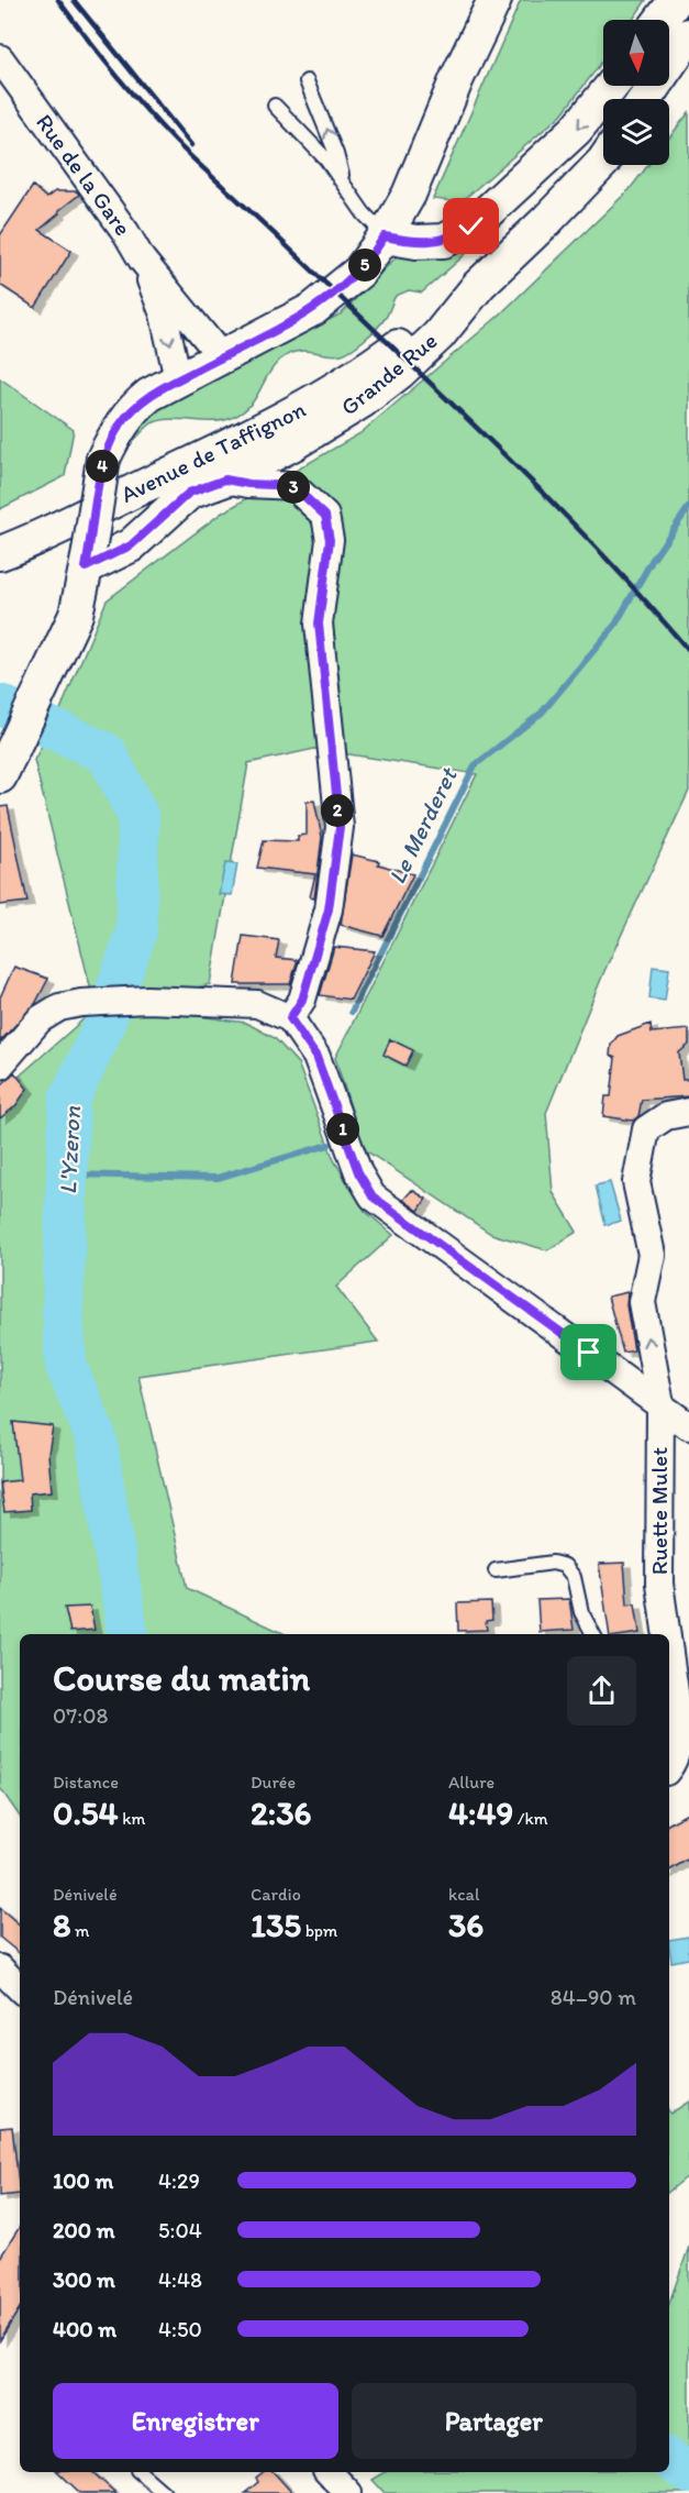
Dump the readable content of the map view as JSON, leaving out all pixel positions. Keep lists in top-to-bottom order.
{
  "streets": {
    "street": [
      "Rue de la Gare",
      "Grande Rue",
      "Avenue de Taffignon",
      "Ruette Mulet"
    ]
  },
  "crossings": [
    ["Grande Rue", "Avenue de Taffignon"]
  ],
  "one_way": ["Ruette Mulet"],
  "water": ["Le Merderet", "L'Yzeron"],
  "north": "bottom",
  "page": {
    "pins": [
      "5",
      "4",
      "3",
      "2",
      "1"
    ],
    "heading": ["Course du matin", "07:08"],
    "stats": [
      ["Distance", "0.54 km"],
      ["Durée", "2:36"],
      ["Allure", "4:49 /km"],
      ["Dénivelé", "8 m"],
      ["Cardio", "135 bpm"],
      ["kcal", "36"]
    ],
    "chart": ["Dénivelé", "84–90 m"],
    "list": [
      {
        "name": "100 m",
        "note": "4:29"
      },
      {
        "name": "200 m",
        "note": "5:04"
      },
      {
        "name": "300 m",
        "note": "4:48"
      },
      {
        "name": "400 m",
        "note": "4:50"
      }
    ],
    "buttons": ["Enregistrer", "Partager"]
  }
}
